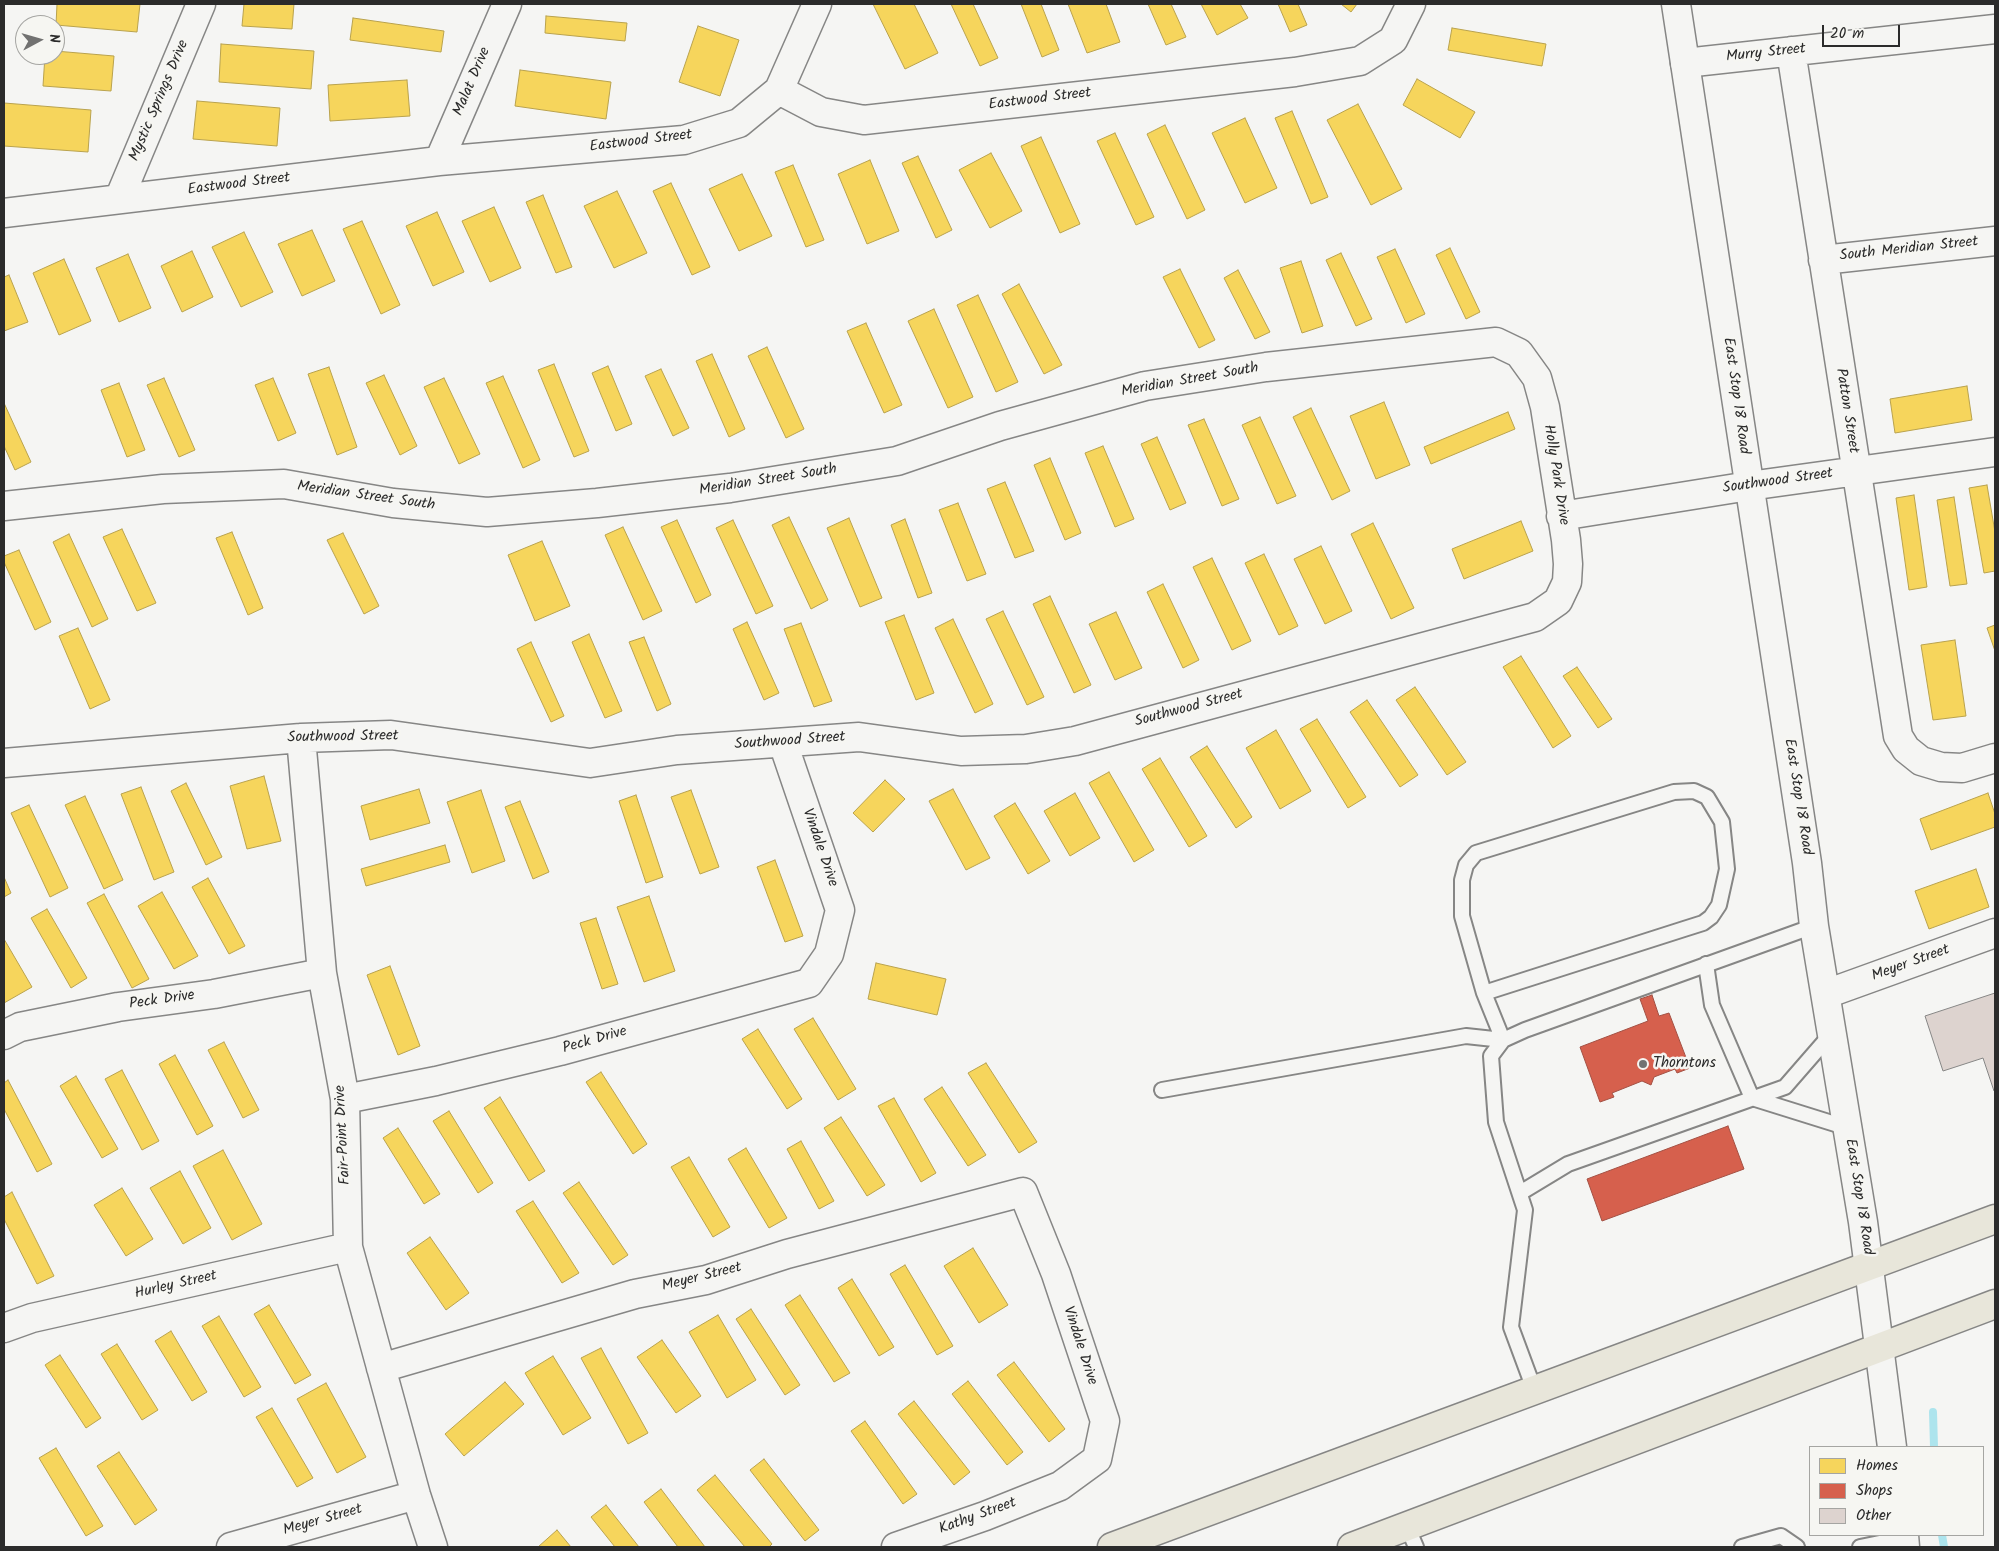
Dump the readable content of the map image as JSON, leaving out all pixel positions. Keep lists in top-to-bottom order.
{
  "streets": {
    "street": [
      "Murry Street",
      "Malat Drive",
      "Eastwood Street",
      "Mystic Springs Drive",
      "South Meridian Street",
      "Meridian Street South",
      "East Stop 18 Road",
      "Patton Street",
      "Holly Park Drive",
      "Southwood Street",
      "Vindale Drive",
      "Meyer Street",
      "Peck Drive",
      "Fair-Point Drive",
      "Hurley Street",
      "Kathy Street"
    ]
  },
  "crossings": [
    ["Murry Street", "East Stop 18 Road"],
    ["Murry Street", "Patton Street"],
    ["Malat Drive", "Eastwood Street"],
    ["Eastwood Street", "Mystic Springs Drive"],
    ["South Meridian Street", "Patton Street"],
    ["Meridian Street South", "Holly Park Drive"],
    ["East Stop 18 Road", "Southwood Street"],
    ["East Stop 18 Road", "Meyer Street"],
    ["Patton Street", "Southwood Street"],
    ["Holly Park Drive", "Southwood Street"],
    ["Southwood Street", "Vindale Drive"],
    ["Southwood Street", "Fair-Point Drive"],
    ["Vindale Drive", "Meyer Street"],
    ["Vindale Drive", "Peck Drive"],
    ["Vindale Drive", "Kathy Street"],
    ["Meyer Street", "Fair-Point Drive"],
    ["Peck Drive", "Fair-Point Drive"],
    ["Fair-Point Drive", "Hurley Street"]
  ],
  "places": ["Thorntons"],
  "legend": ["Homes", "Shops", "Other"],
  "scale_bar": "20 m",
  "north": "right"
}
